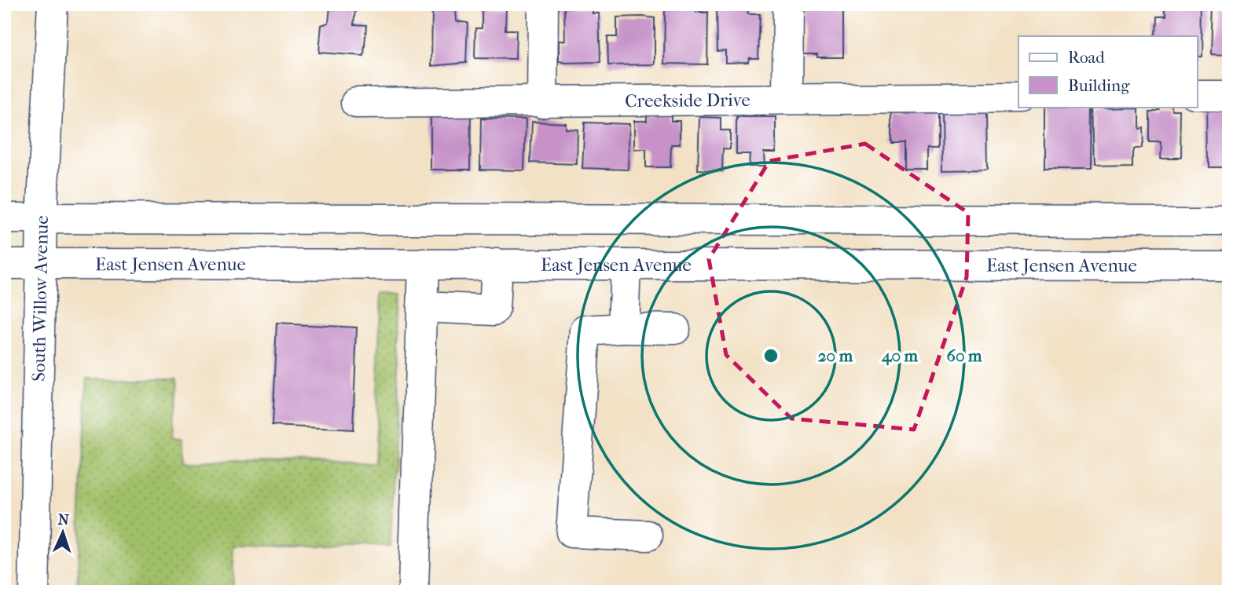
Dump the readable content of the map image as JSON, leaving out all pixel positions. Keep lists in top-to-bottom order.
{
  "streets": {
    "main road": ["Creekside Drive", "East Jensen Avenue", "South Willow Avenue"]
  },
  "crossings": [
    ["East Jensen Avenue", "South Willow Avenue"]
  ],
  "legend": ["Road", "Building"],
  "north": "top",
  "rings": ["20 m", "40 m", "60 m"]
}
